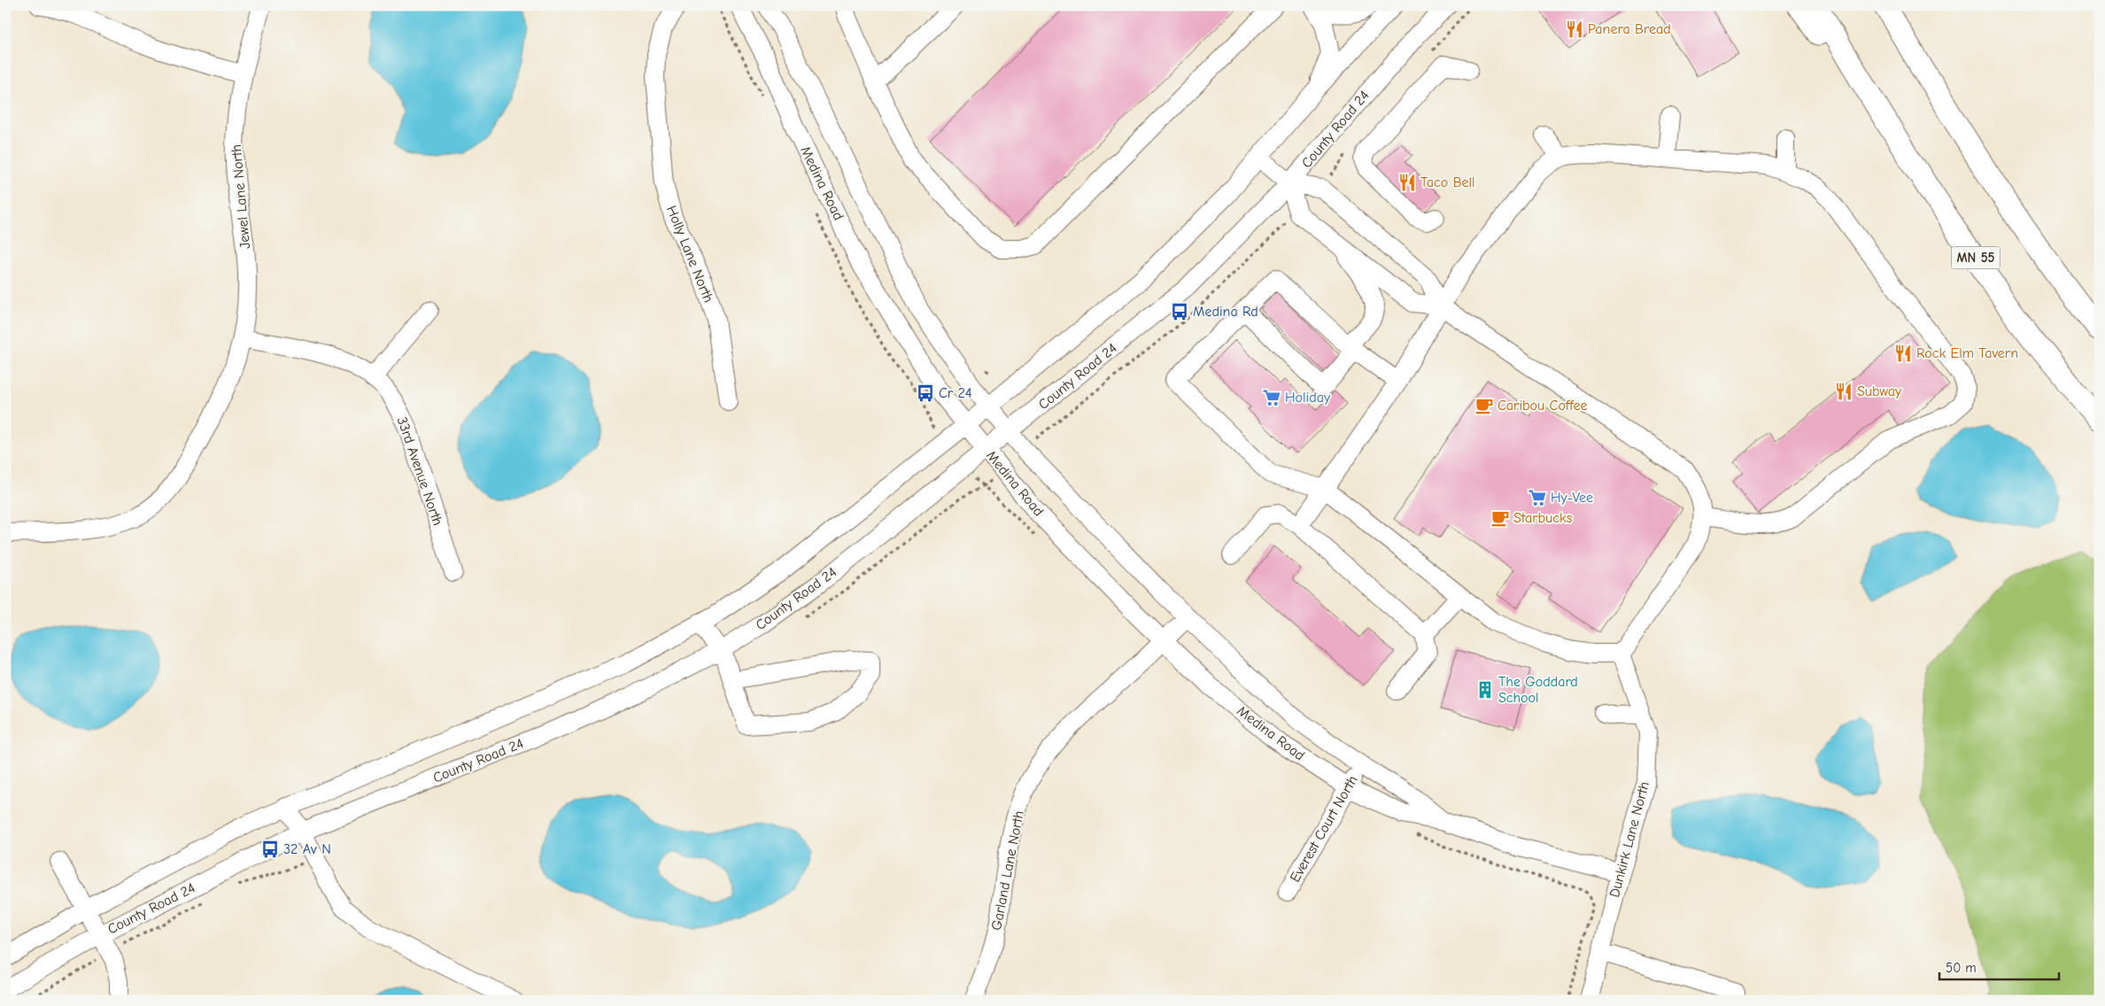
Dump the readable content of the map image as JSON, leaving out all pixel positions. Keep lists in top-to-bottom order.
{
  "streets": {
    "main road": ["MN 55"],
    "street": [
      "County Road 24",
      "Medina Road",
      "Jewel Lane North",
      "Holly Lane North",
      "33rd Avenue North",
      "Everest Court North",
      "Dunkirk Lane North",
      "Garland Lane North"
    ]
  },
  "crossings": [
    ["County Road 24", "Medina Road"],
    ["Medina Road", "Everest Court North"],
    ["Medina Road", "Dunkirk Lane North"],
    ["Medina Road", "Garland Lane North"],
    ["Jewel Lane North", "33rd Avenue North"]
  ],
  "places": {
    "restaurant": [
      "Panera Bread",
      "Taco Bell",
      "Rock Elm Tavern",
      "Subway"
    ],
    "bus stop": ["Medina Rd", "Cr 24", "32 Av N"],
    "supermarket": ["Holiday", "Hy-Vee"],
    "cafe": ["Caribou Coffee", "Starbucks"],
    "building": ["The Goddard School"]
  },
  "scale_bar": "50 m"
}
